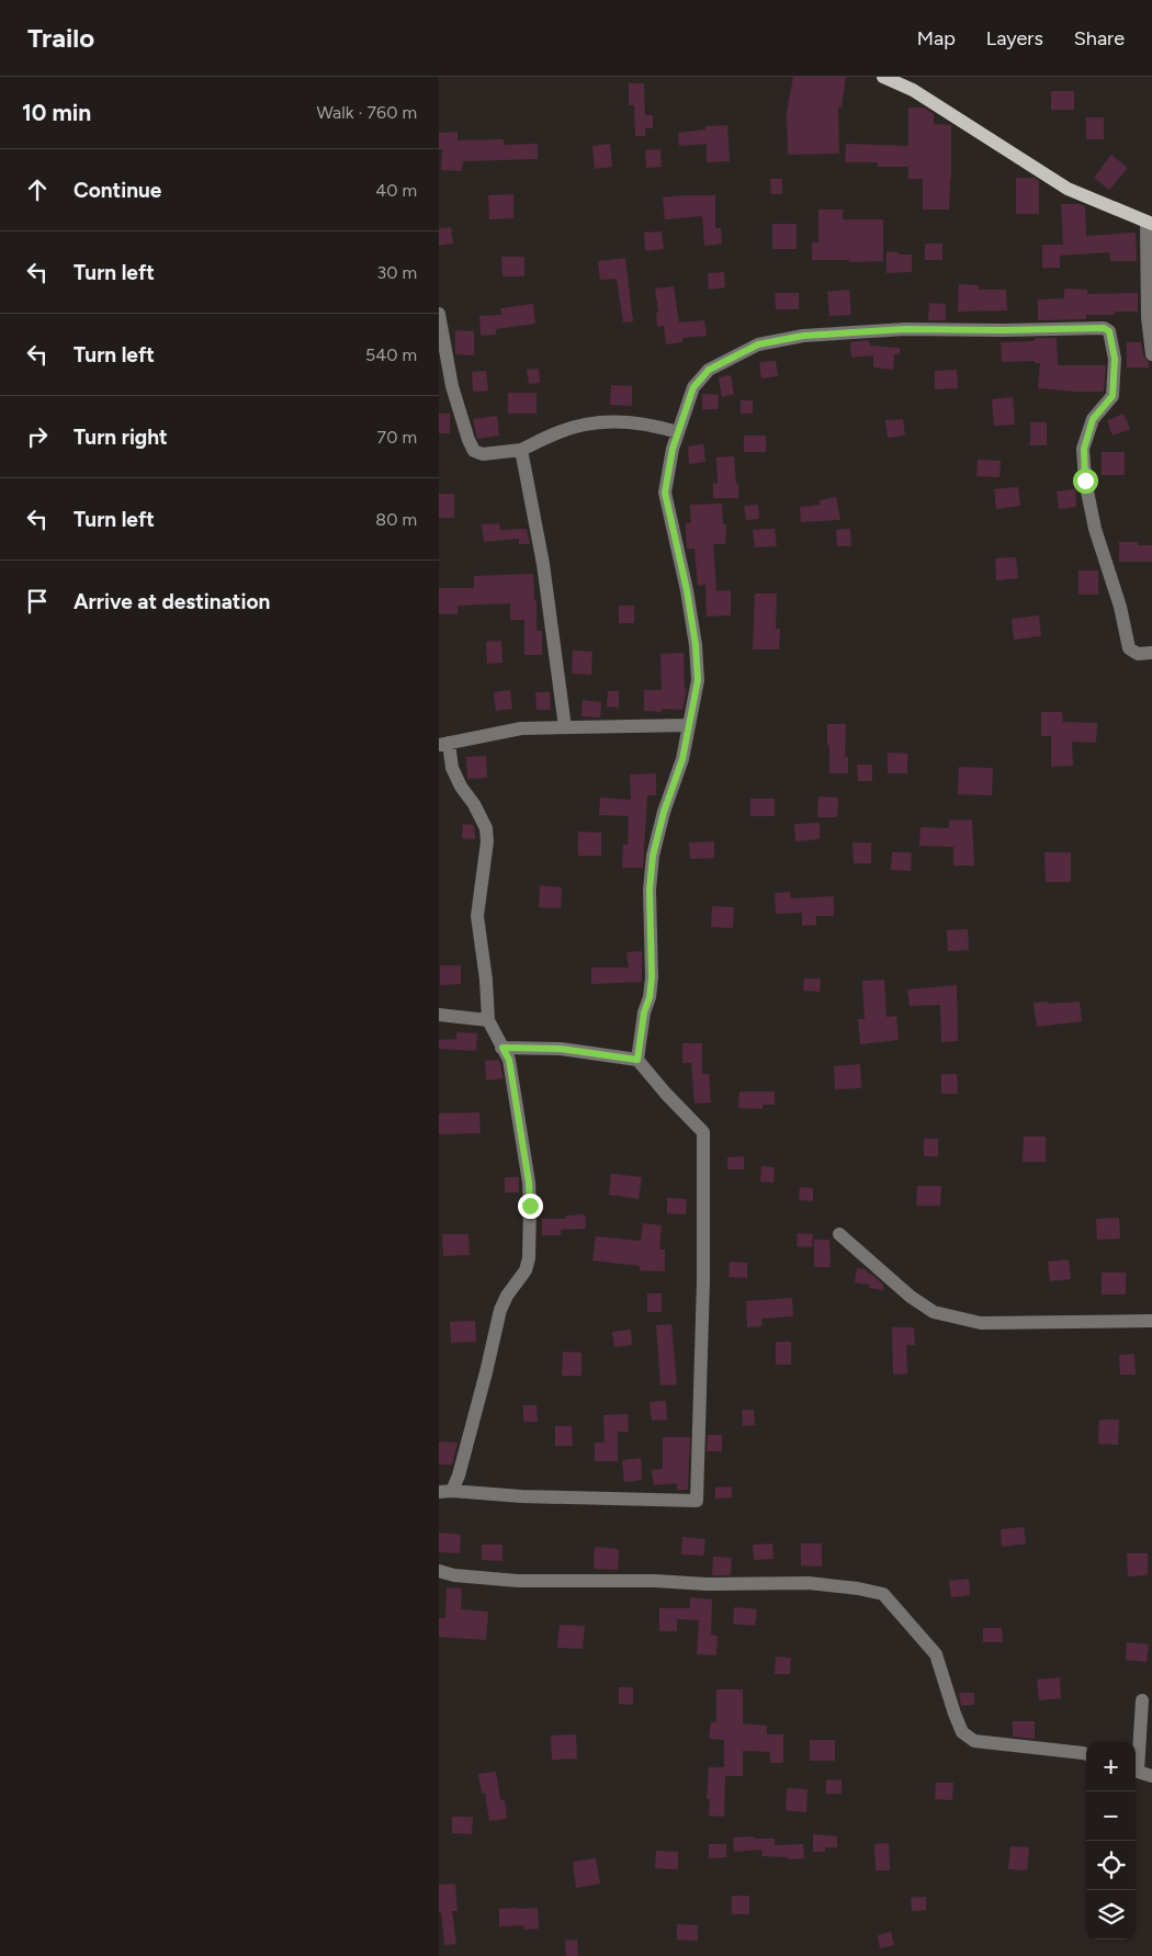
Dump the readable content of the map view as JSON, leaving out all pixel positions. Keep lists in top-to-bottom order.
{
  "page": {
    "header": "Trailo",
    "nav": ["Map", "Layers", "Share"],
    "heading": ["10 min", "Walk · 760 m"],
    "list": [
      ["Continue", "40 m"],
      ["Turn left", "30 m"],
      ["Turn left", "540 m"],
      ["Turn right", "70 m"],
      ["Turn left", "80 m"],
      "Arrive at destination"
    ],
    "map_buttons": ["+", "−"]
  }
}
